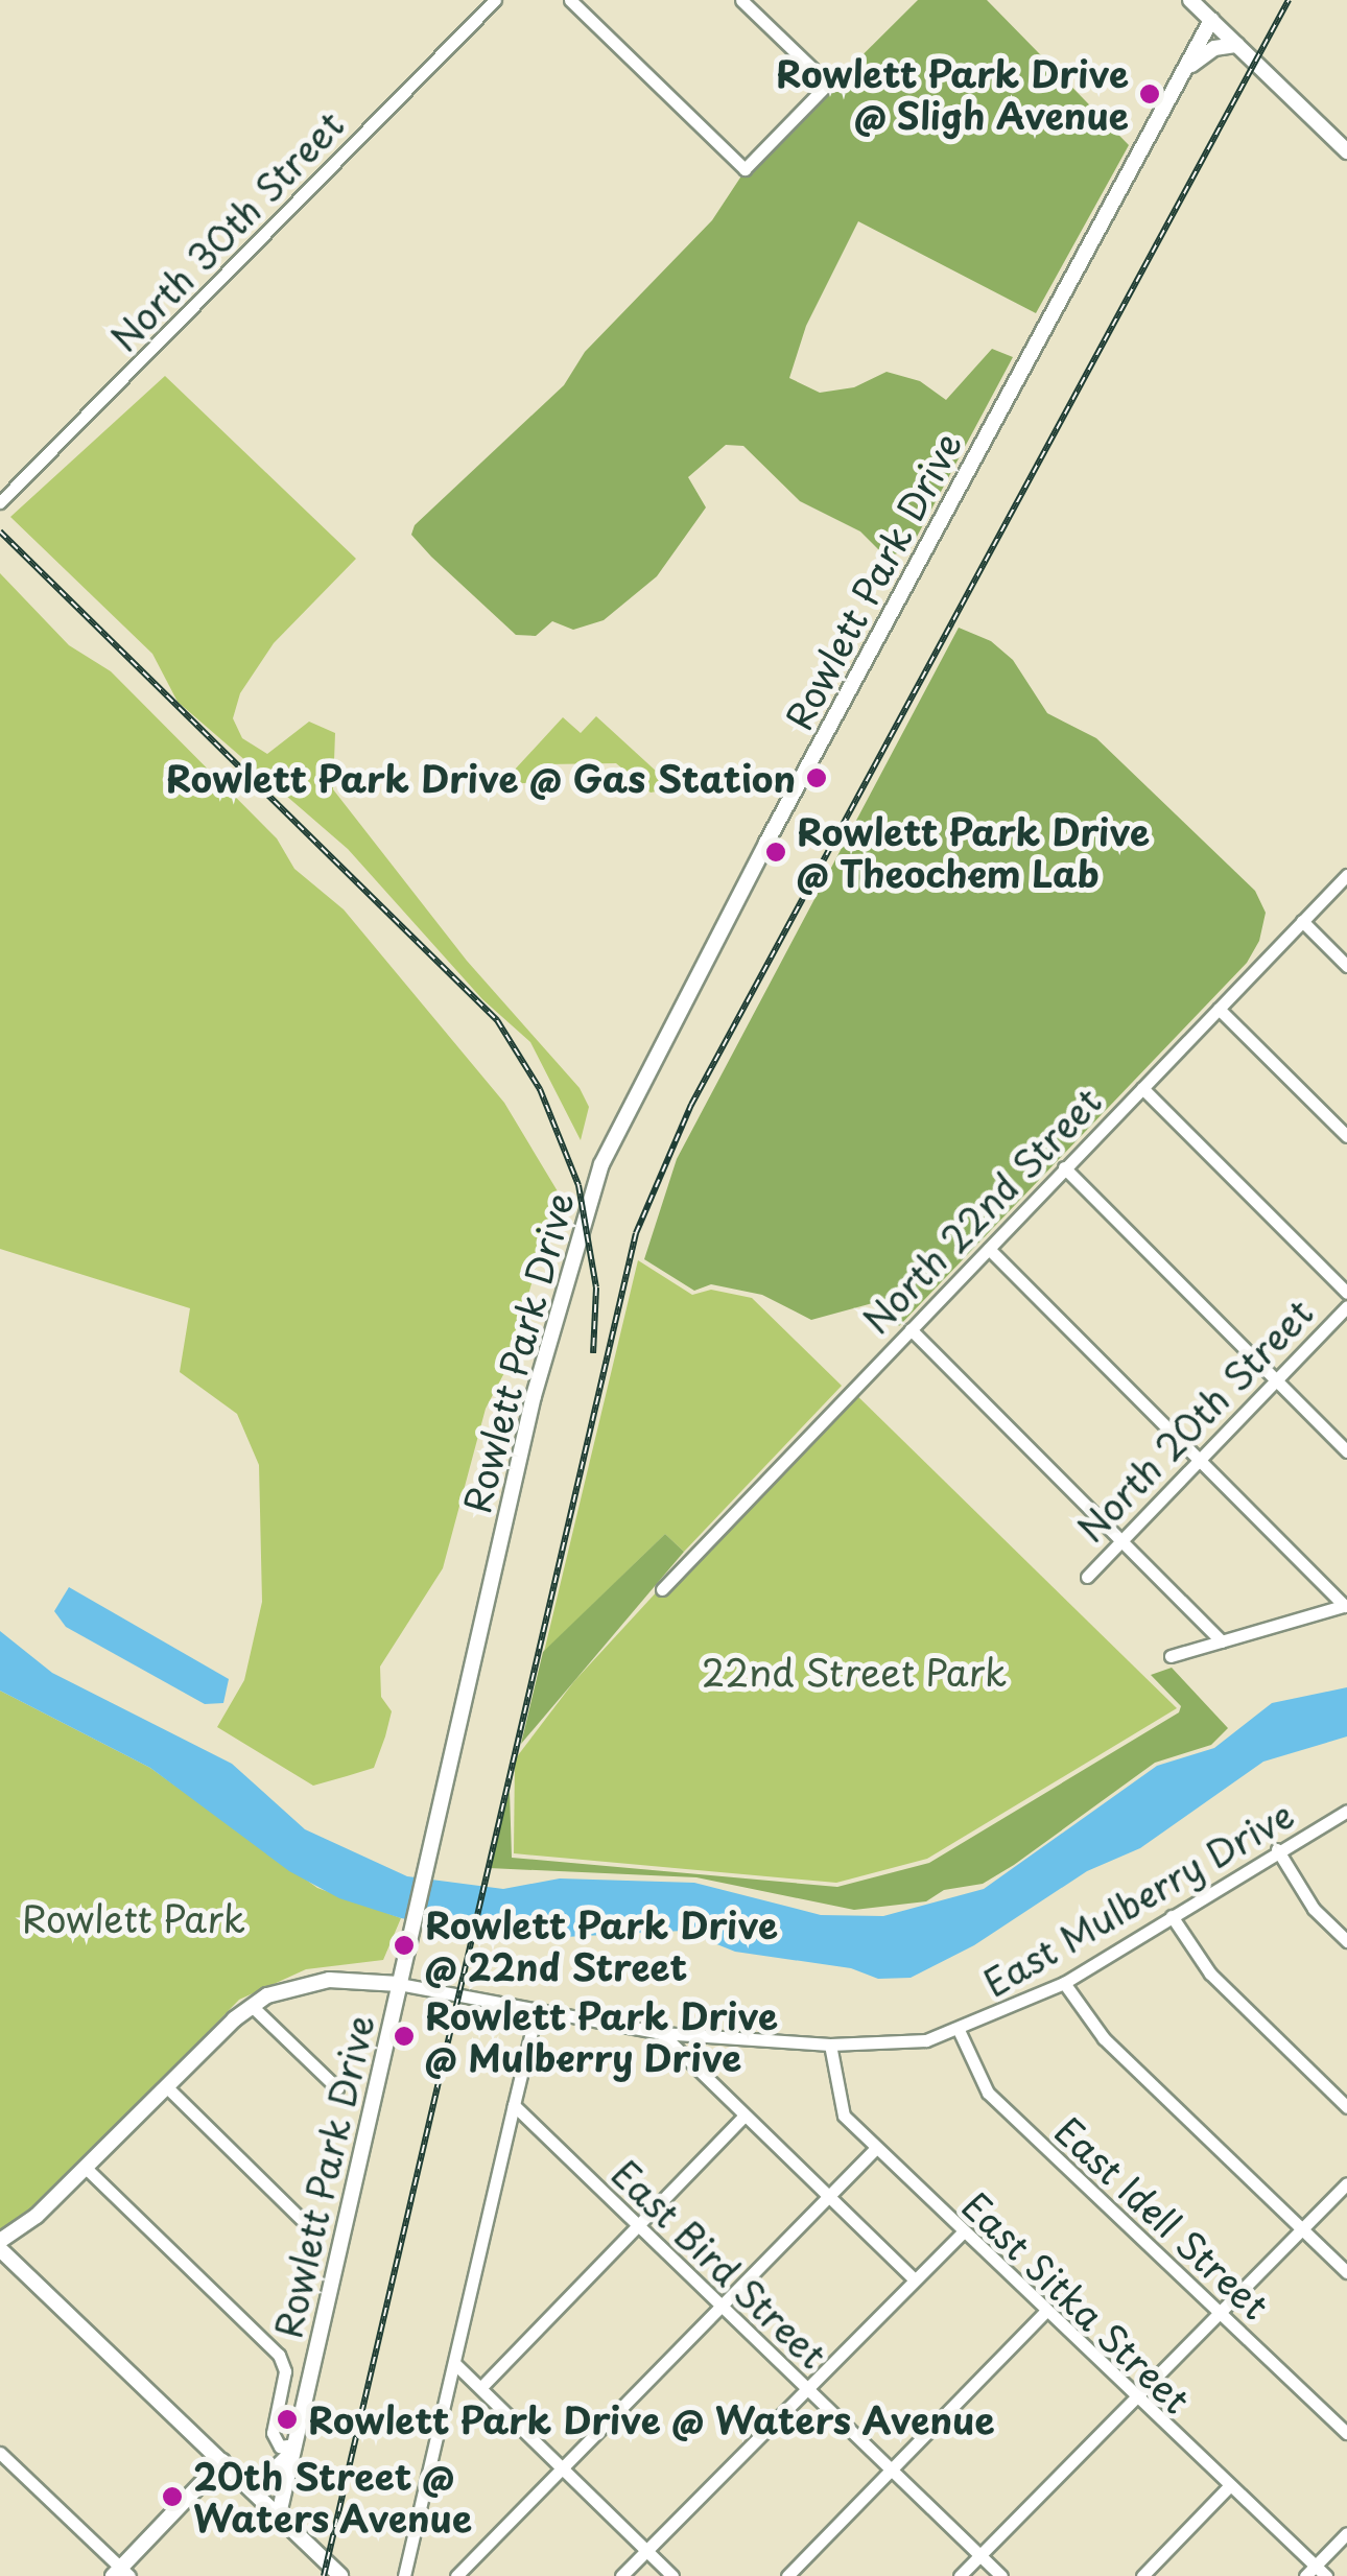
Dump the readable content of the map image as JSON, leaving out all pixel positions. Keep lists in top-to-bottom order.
{
  "streets": {
    "street": [
      "North 30th Street",
      "Rowlett Park Drive",
      "North 22nd Street",
      "North 20th Street",
      "East Mulberry Drive",
      "East Idell Street",
      "East Bird Street",
      "East Sitka Street"
    ]
  },
  "crossings": [
    ["Rowlett Park Drive", "East Mulberry Drive"],
    ["East Mulberry Drive", "East Idell Street"],
    ["East Mulberry Drive", "East Sitka Street"]
  ],
  "parks": ["22nd Street Park", "Rowlett Park"],
  "places": [
    "Rowlett Park Drive @ Sligh Avenue",
    "Rowlett Park Drive @ Gas Station",
    "Rowlett Park Drive @ Theochem Lab",
    "Rowlett Park Drive @ 22nd Street",
    "Rowlett Park Drive @ Mulberry Drive",
    "Rowlett Park Drive @ Waters Avenue",
    "20th Street @ Waters Avenue"
  ]
}
